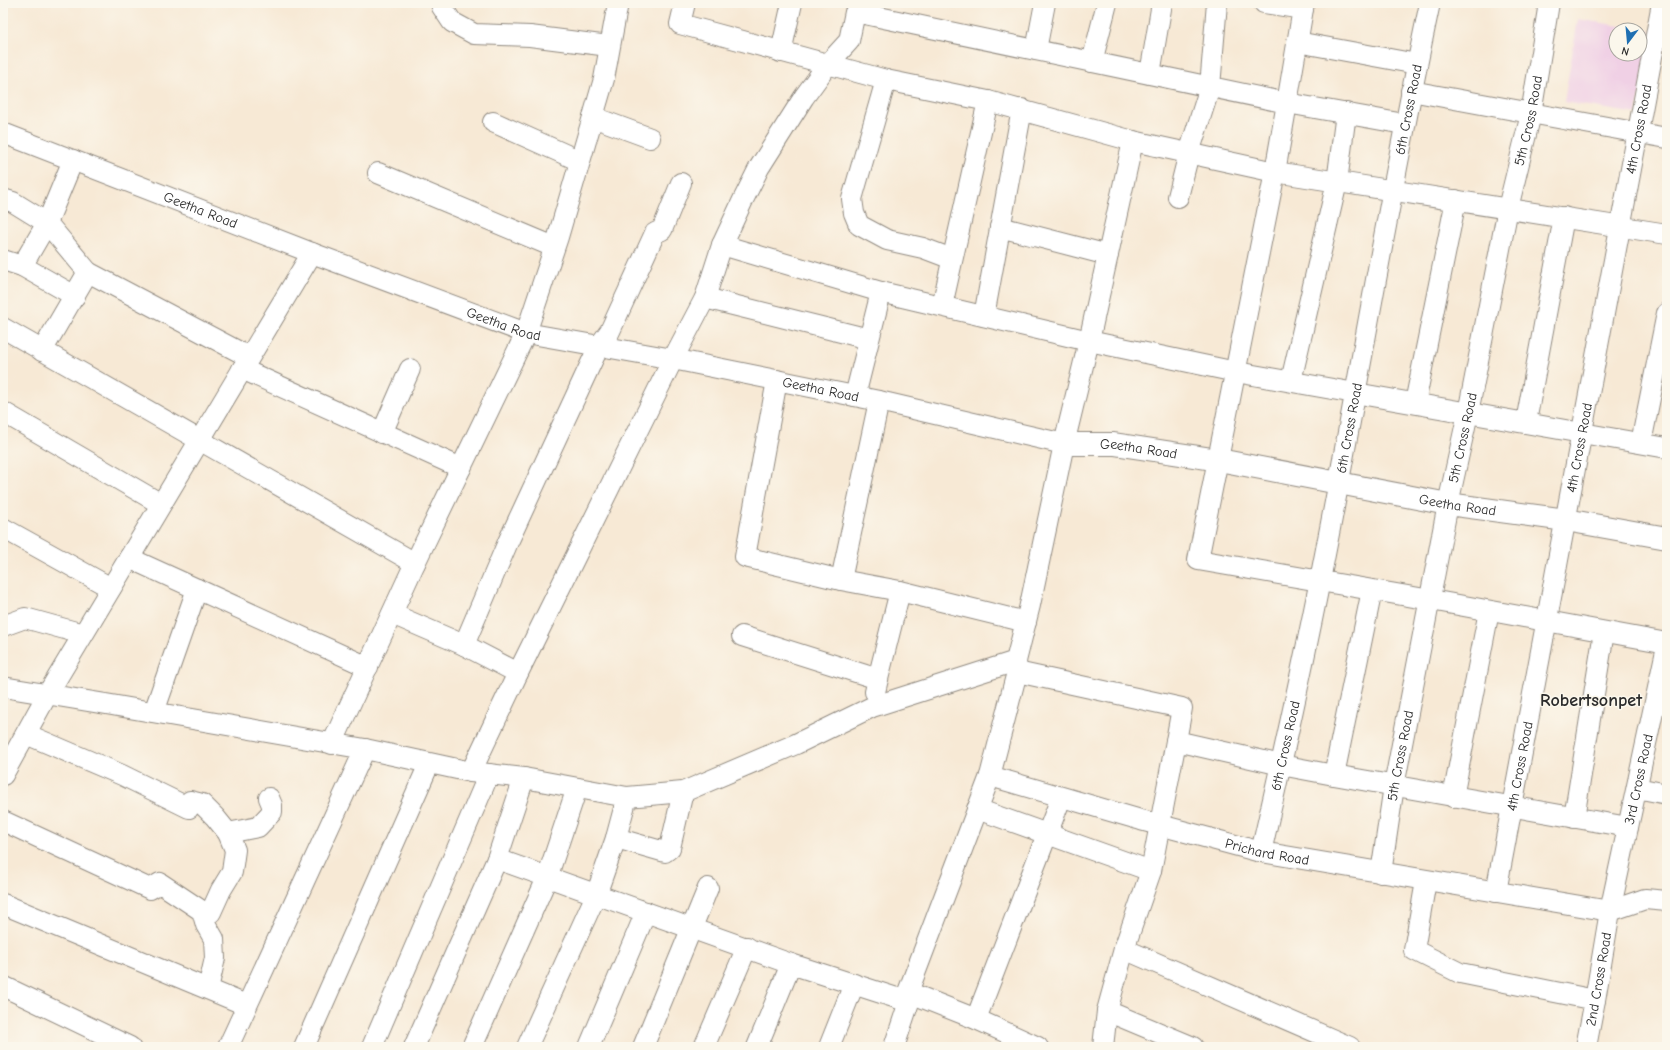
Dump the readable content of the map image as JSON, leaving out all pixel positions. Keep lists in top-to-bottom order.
{
  "streets": {
    "main road": ["Geetha Road"],
    "street": [
      "6th Cross Road",
      "5th Cross Road",
      "4th Cross Road",
      "3rd Cross Road",
      "Prichard Road",
      "2nd Cross Road"
    ]
  },
  "crossings": [
    ["6th Cross Road", "Geetha Road"],
    ["6th Cross Road", "Prichard Road"],
    ["5th Cross Road", "Geetha Road"],
    ["5th Cross Road", "Prichard Road"],
    ["4th Cross Road", "Geetha Road"],
    ["4th Cross Road", "Prichard Road"],
    ["3rd Cross Road", "Prichard Road"],
    ["3rd Cross Road", "2nd Cross Road"],
    ["Prichard Road", "2nd Cross Road"]
  ],
  "districts": ["Robertsonpet"],
  "north": "bottom"
}
